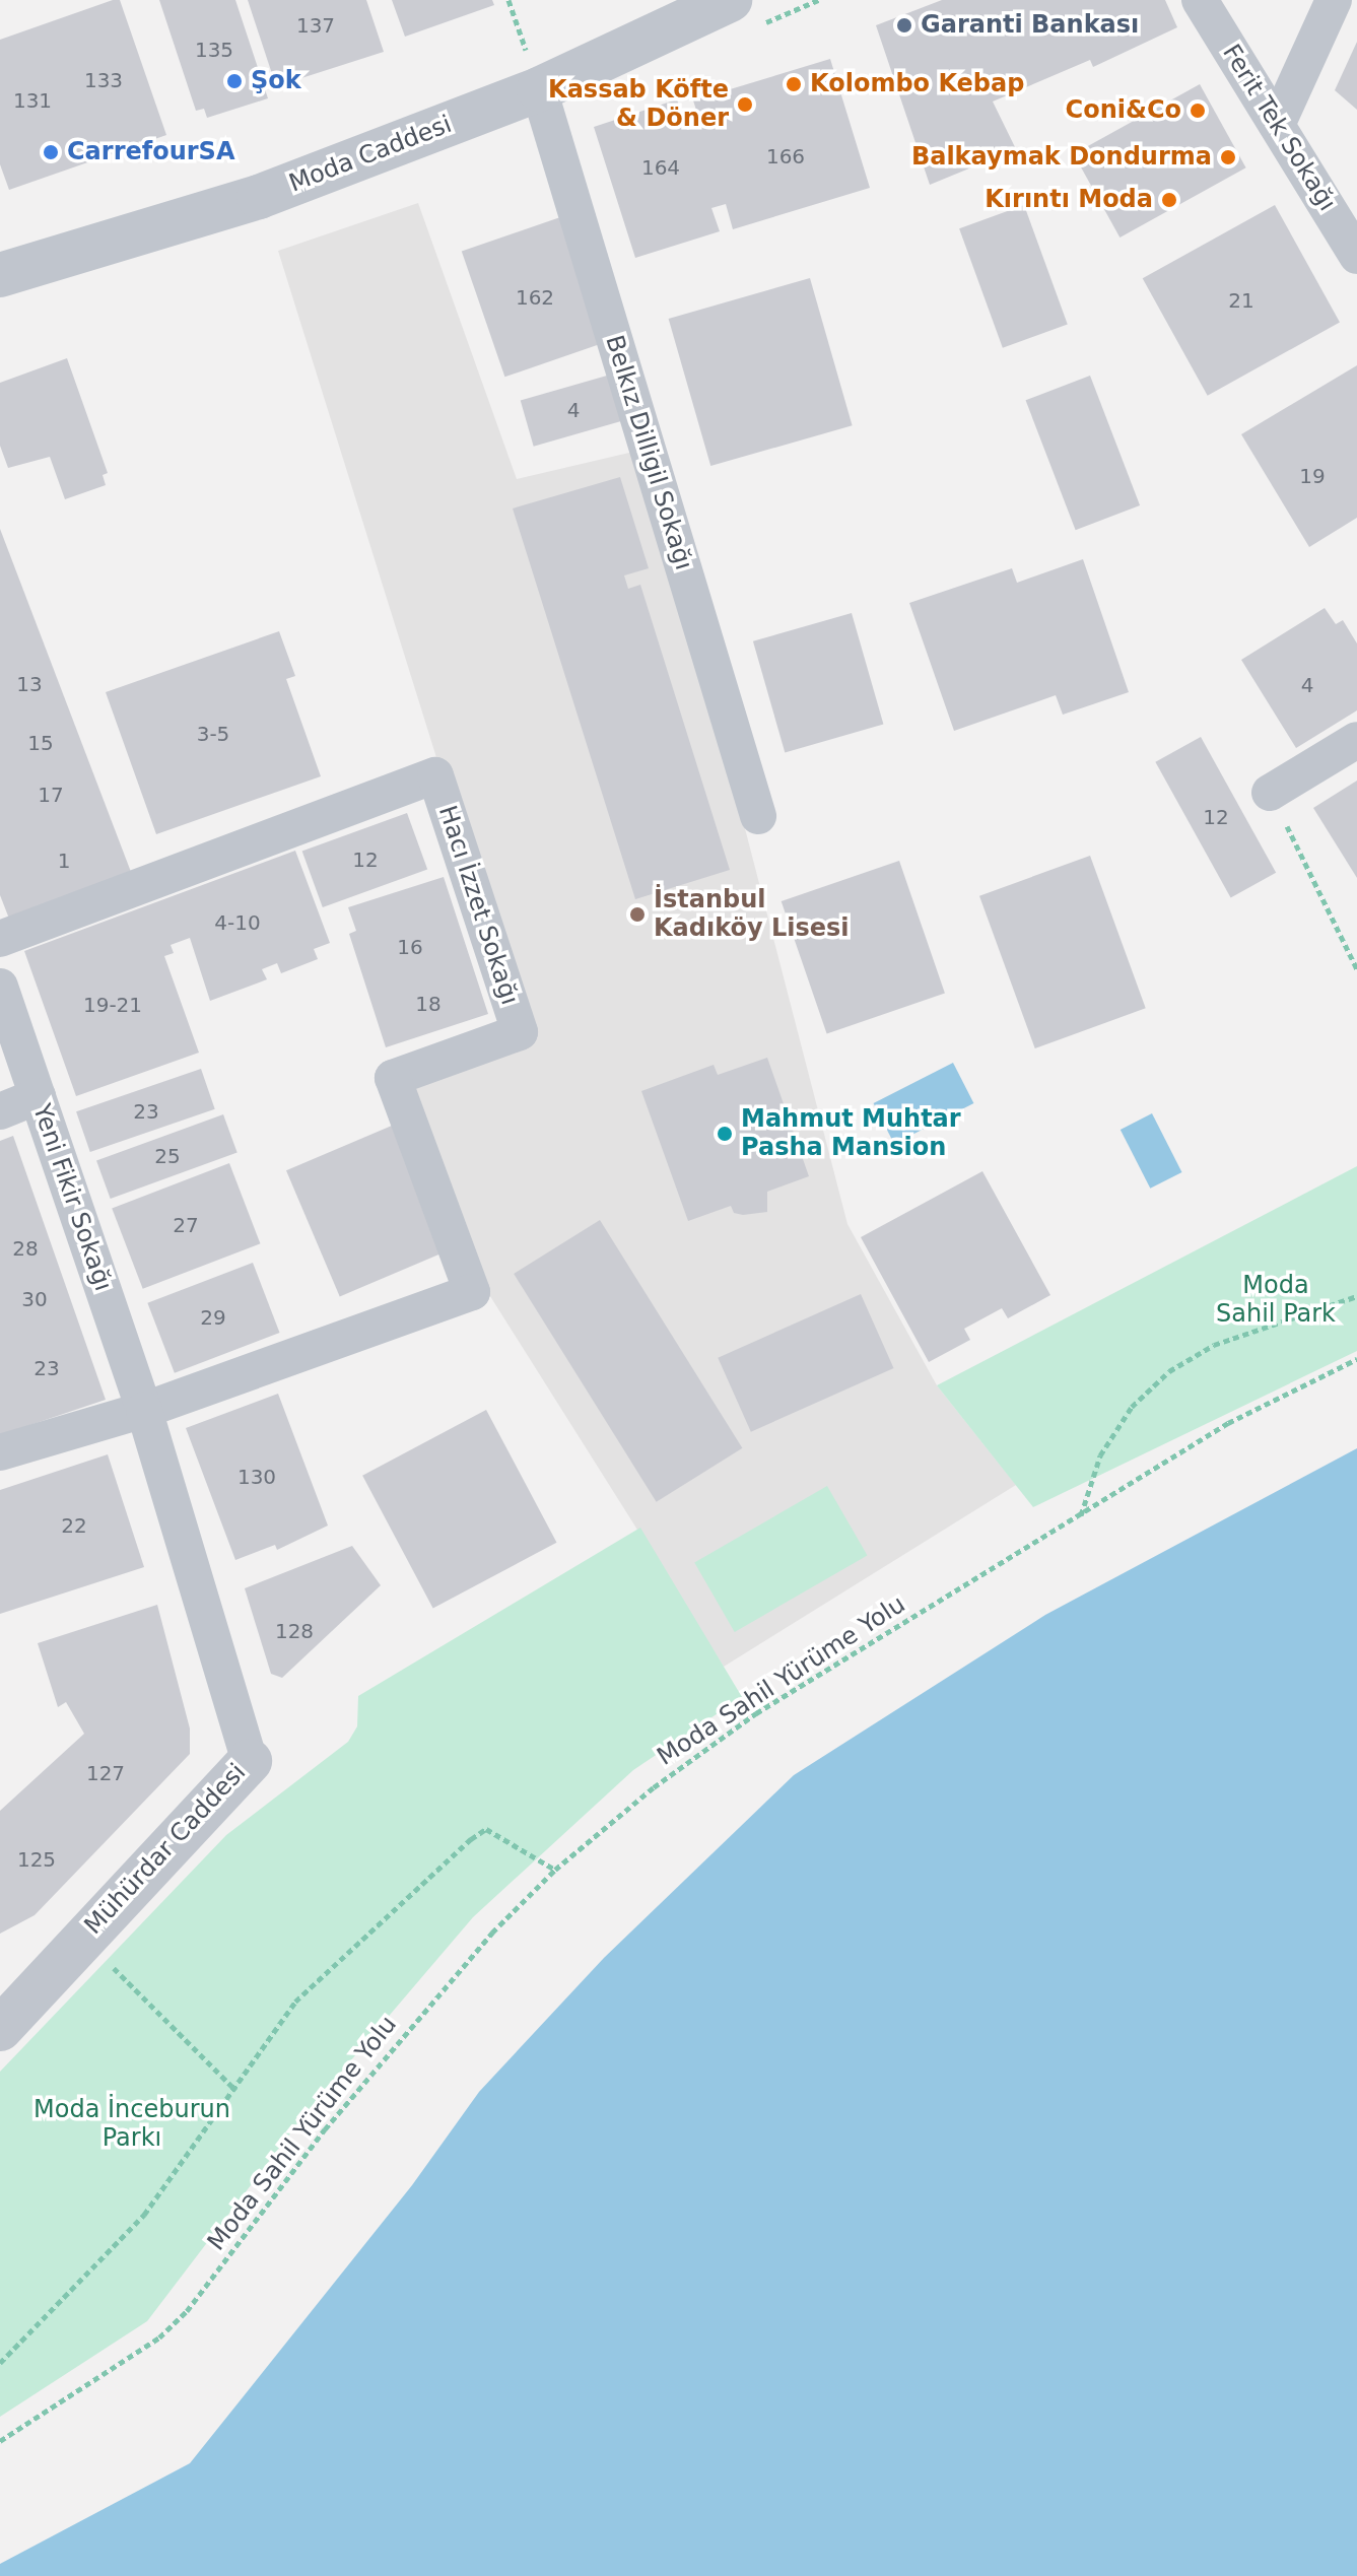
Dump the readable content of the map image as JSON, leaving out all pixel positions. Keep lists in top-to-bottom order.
{
  "streets": {
    "street": [
      "Ferit Tek Sokağı",
      "Moda Caddesi",
      "Belkız Dilligil Sokağı",
      "Hacı İzzet Sokağı",
      "Yeni Fikir Sokağı",
      "Mühürdar Caddesi"
    ],
    "path": ["Moda Sahil Yürüme Yolu"]
  },
  "crossings": [
    ["Moda Caddesi", "Belkız Dilligil Sokağı"],
    ["Hacı İzzet Sokağı", "Yeni Fikir Sokağı"],
    ["Hacı İzzet Sokağı", "Mühürdar Caddesi"],
    ["Yeni Fikir Sokağı", "Mühürdar Caddesi"]
  ],
  "parks": ["Moda Sahil Park", "Moda İnceburun Parkı"],
  "places": [
    "Garanti Bankası",
    "Şok",
    "Kolombo Kebap",
    "Kassab Köfte & Döner",
    "Coni&Co",
    "CarrefourSA",
    "Balkaymak Dondurma",
    "Kırıntı Moda",
    "İstanbul Kadıköy Lisesi",
    "Mahmut Muhtar Pasha Mansion"
  ],
  "house_numbers": [
    "137",
    "135",
    "133",
    "131",
    "166",
    "164",
    "162",
    "21",
    "4",
    "19",
    "13",
    "4",
    "3-5",
    "15",
    "17",
    "12",
    "12",
    "1",
    "4-10",
    "16",
    "18",
    "19-21",
    "23",
    "25",
    "27",
    "28",
    "30",
    "29",
    "23",
    "130",
    "22",
    "128",
    "127",
    "125"
  ]
}
